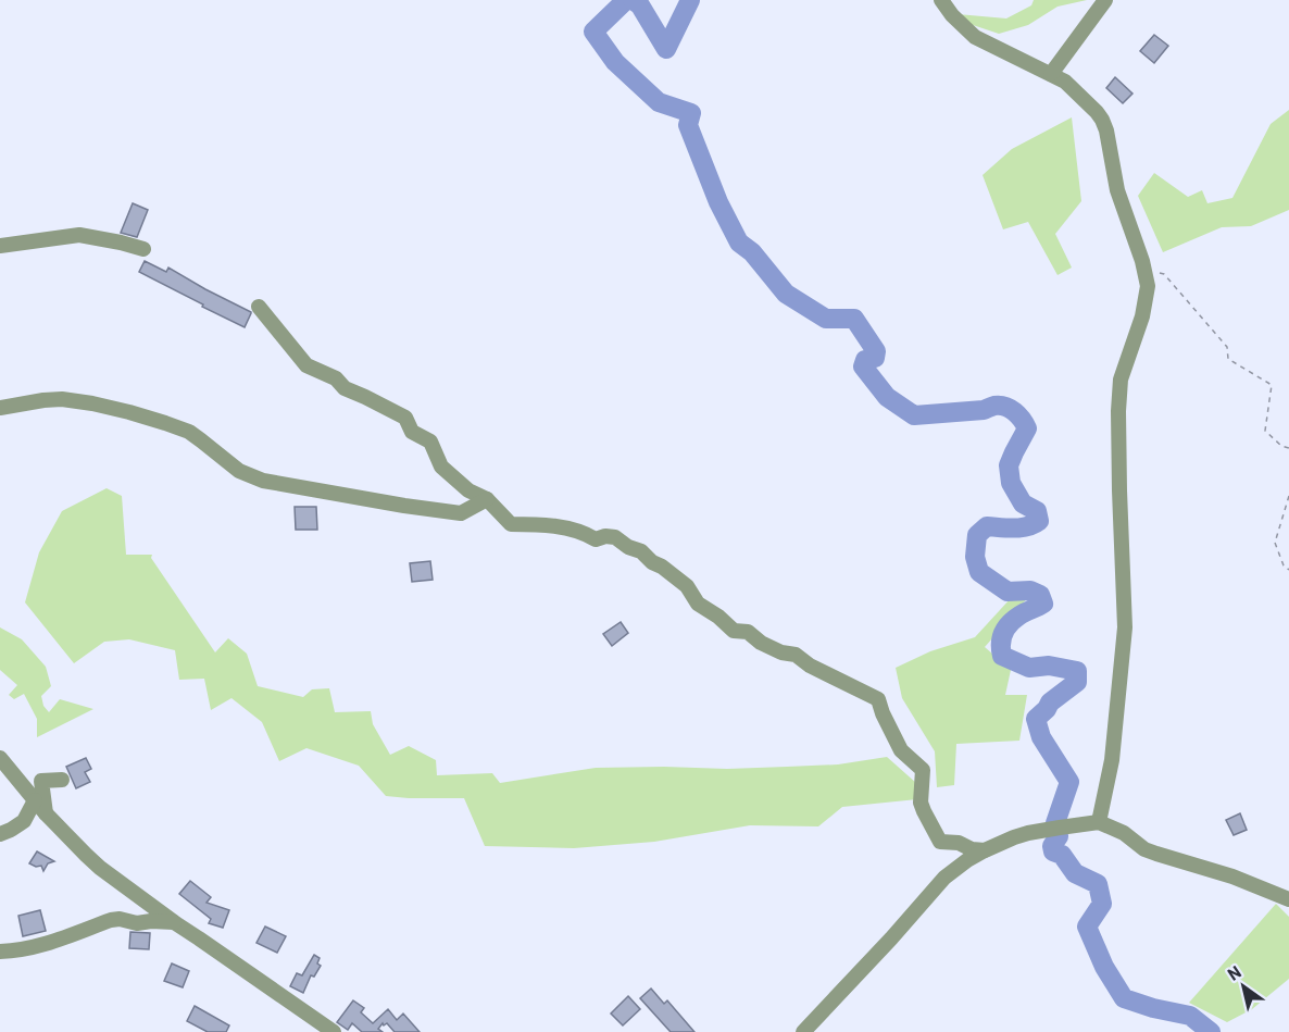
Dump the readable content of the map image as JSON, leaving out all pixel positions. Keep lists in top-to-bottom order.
{
  "north": "top left"
}
